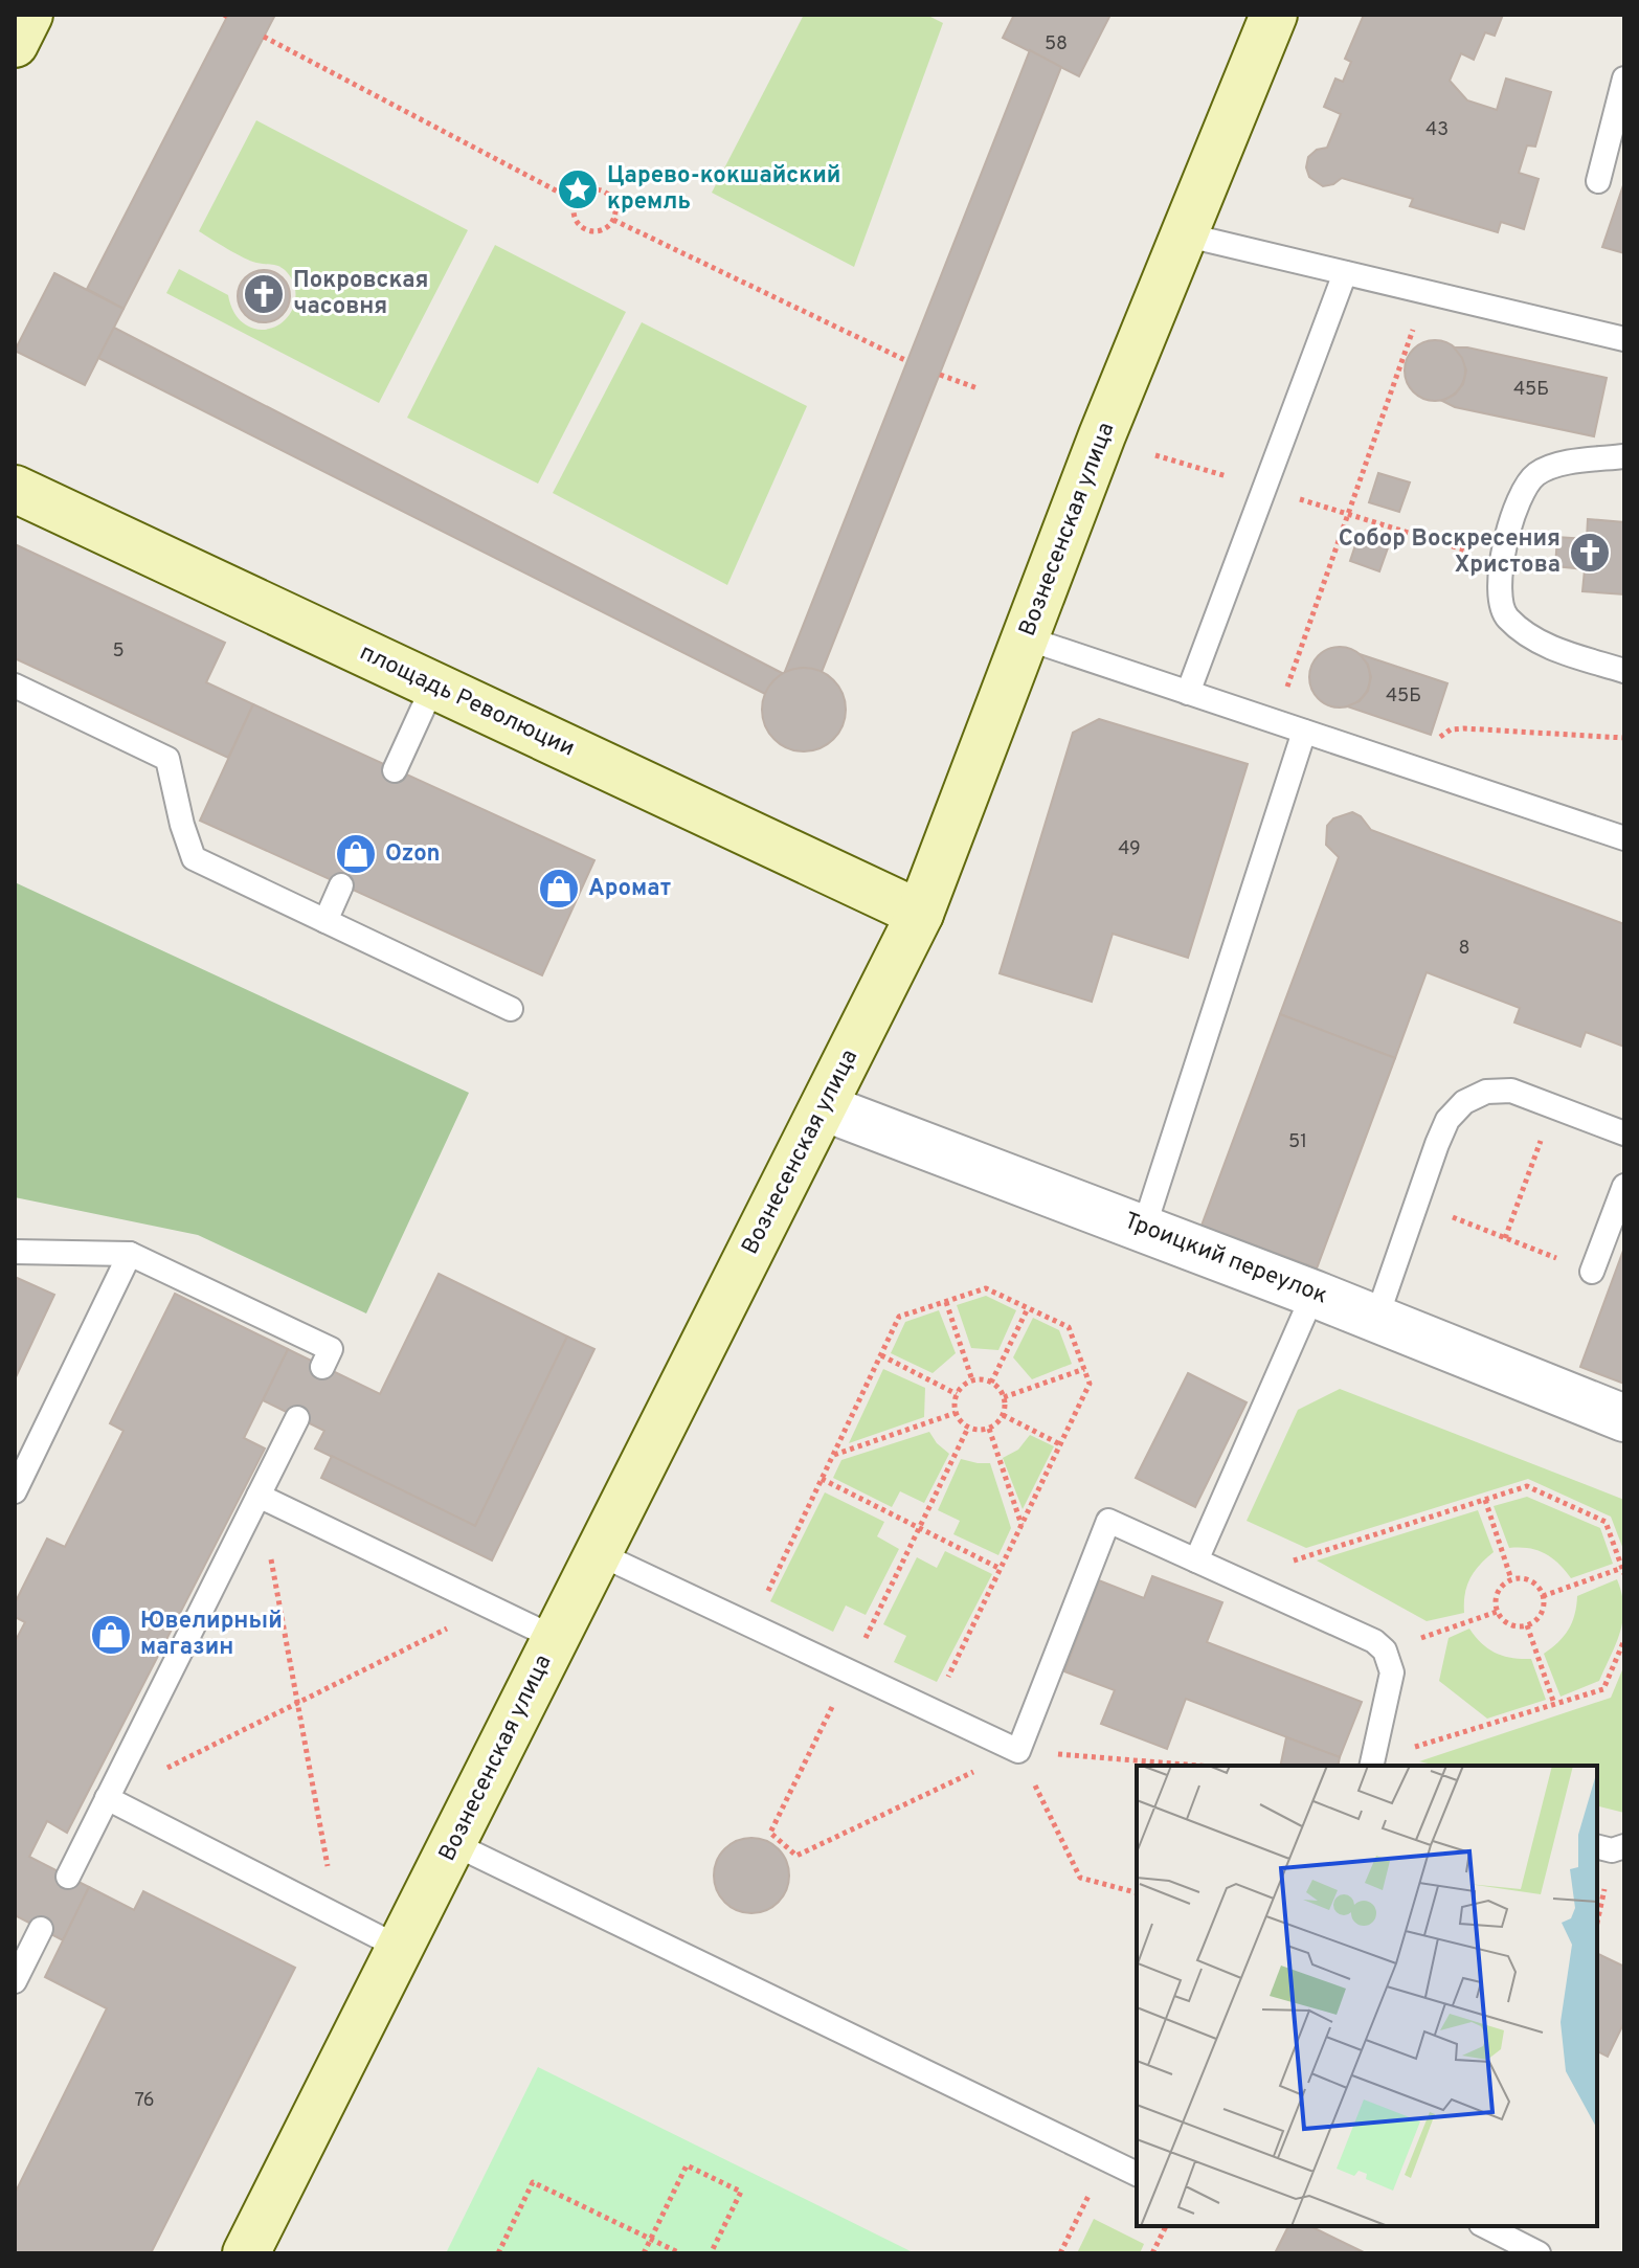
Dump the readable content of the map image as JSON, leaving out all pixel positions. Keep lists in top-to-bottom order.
{
  "streets": {
    "main road": ["Вознесенская улица", "площадь Революции"],
    "street": ["Троицкий переулок"]
  },
  "crossings": [
    ["Вознесенская улица", "площадь Революции"],
    ["Вознесенская улица", "Троицкий переулок"]
  ],
  "places": {
    "place": ["Царево-кокшайский кремль"],
    "church": ["Покровская часовня", "Собор Воскресения Христова"],
    "shop": ["Ozon", "Аромат", "Ювелирный магазин"]
  },
  "house_numbers": [
    "58",
    "43",
    "45Б",
    "5",
    "45Б",
    "49",
    "8",
    "51",
    "76"
  ]
}
